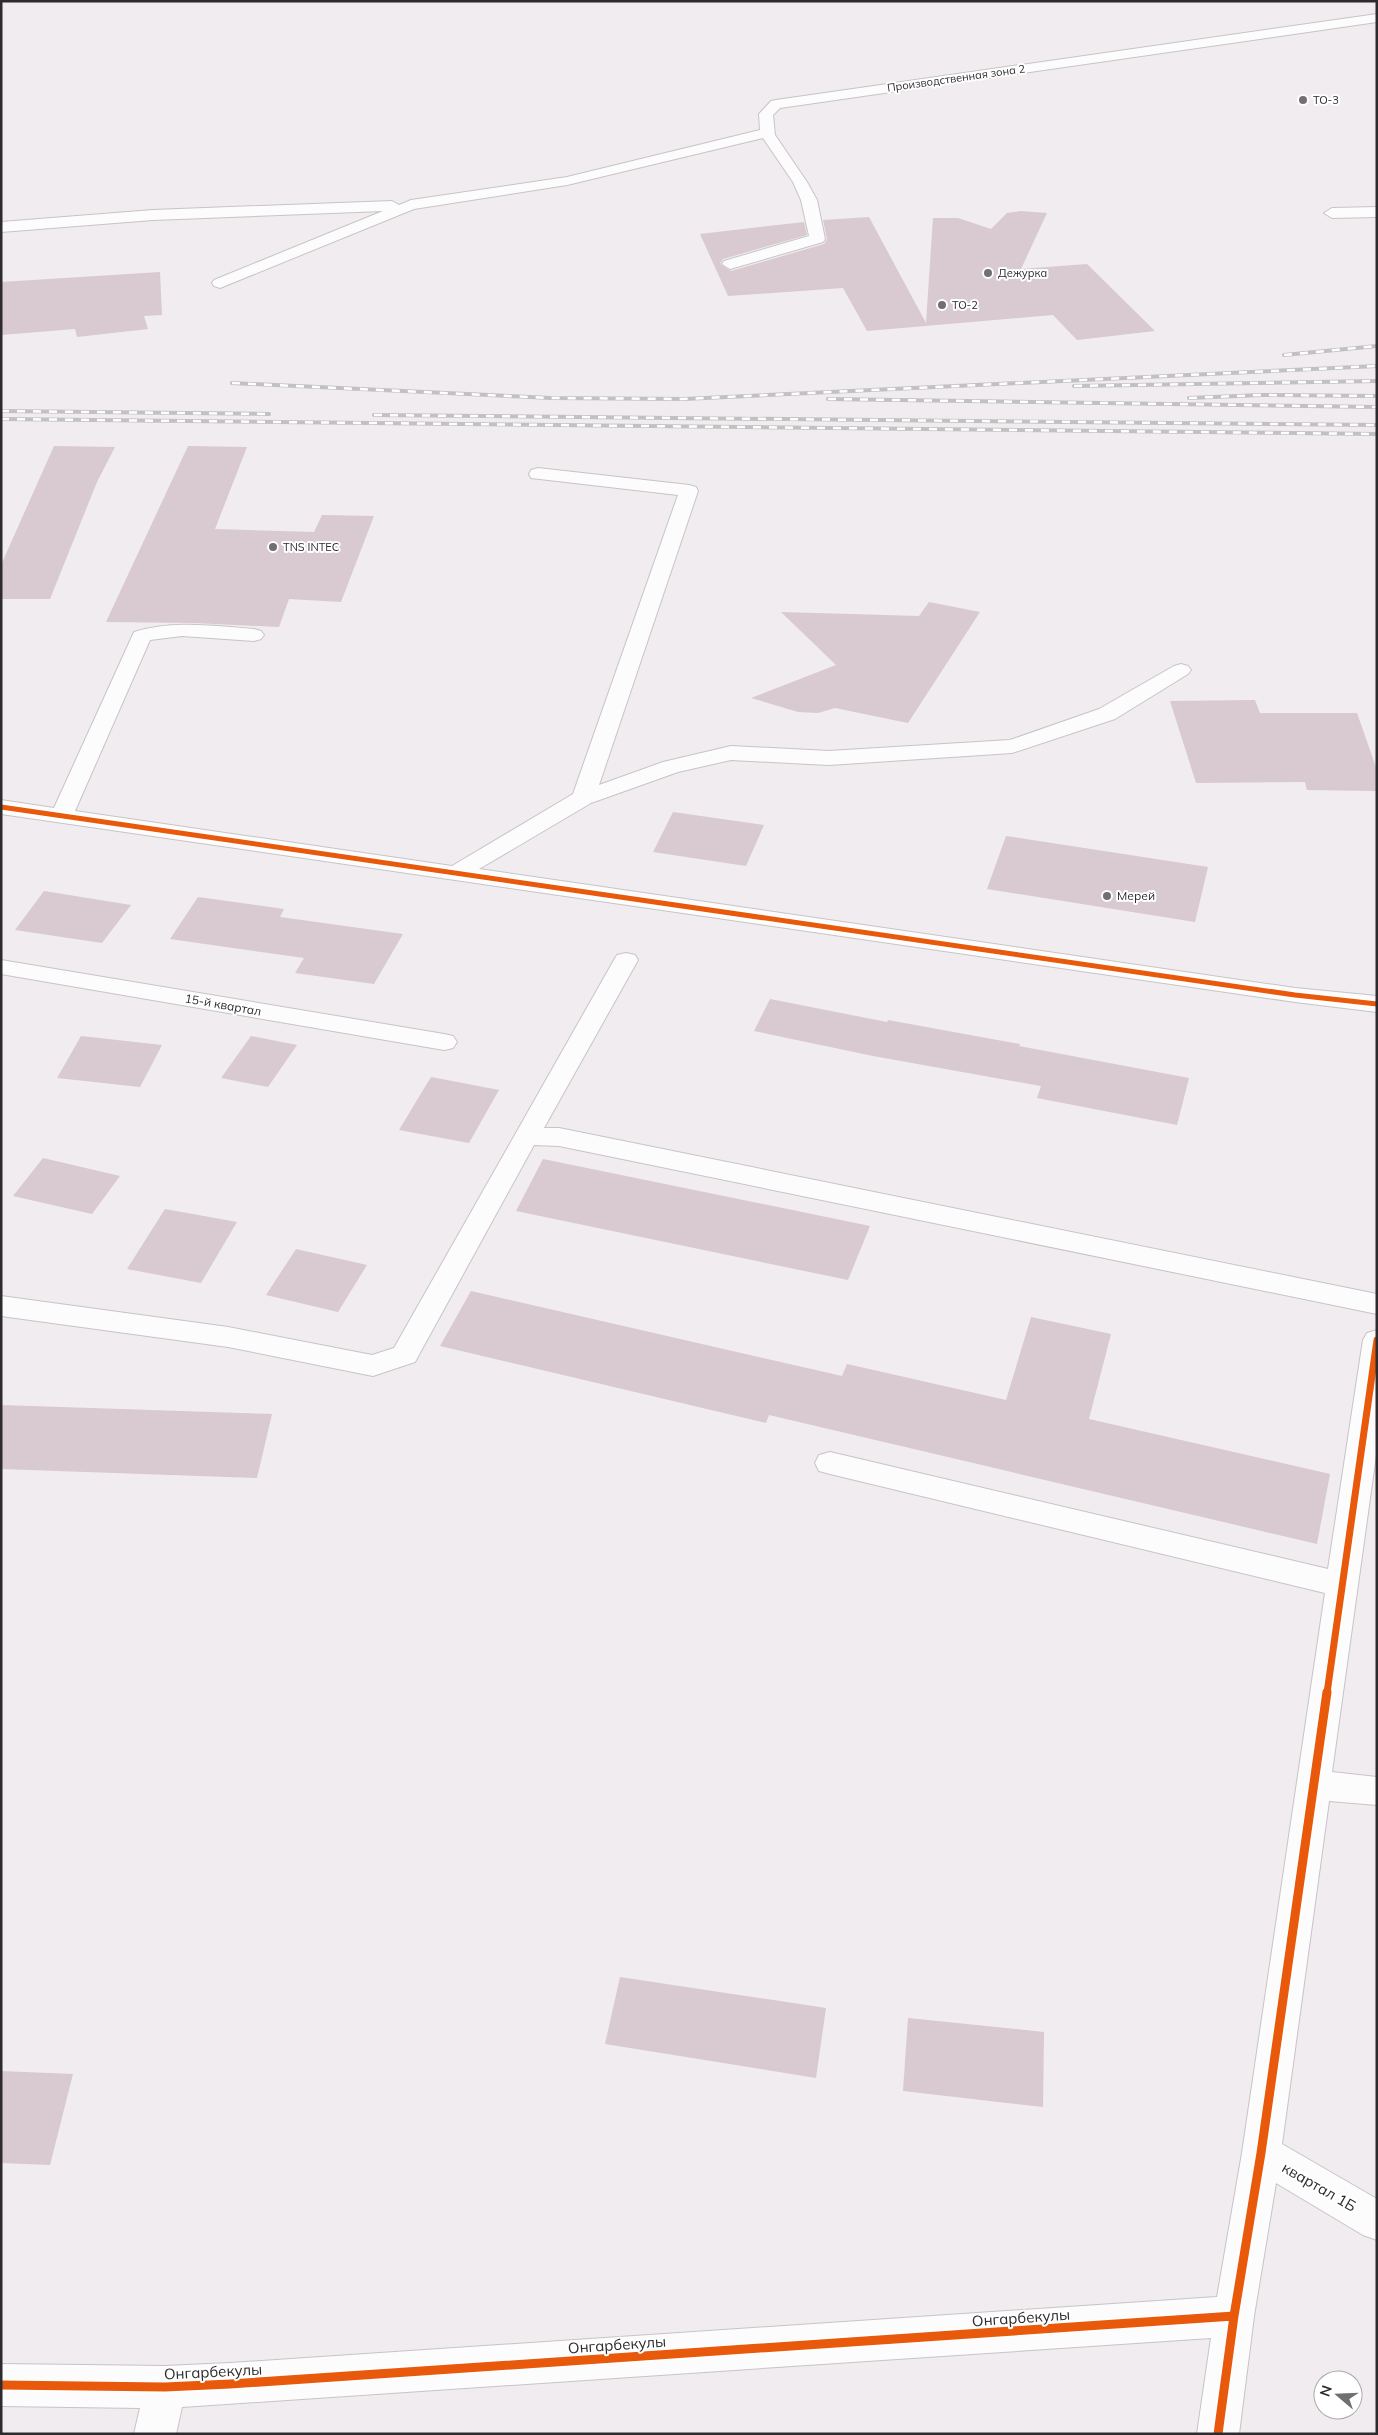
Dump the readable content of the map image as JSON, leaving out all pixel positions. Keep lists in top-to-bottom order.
{
  "streets": {
    "street": [
      "Производственная зона 2",
      "15-й квартал",
      "квартал 1Б",
      "Онгарбекулы"
    ]
  },
  "places": [
    "ТО-3",
    "Дежурка",
    "ТО-2",
    "TNS INTEC",
    "Мерей"
  ],
  "north": "left"
}
